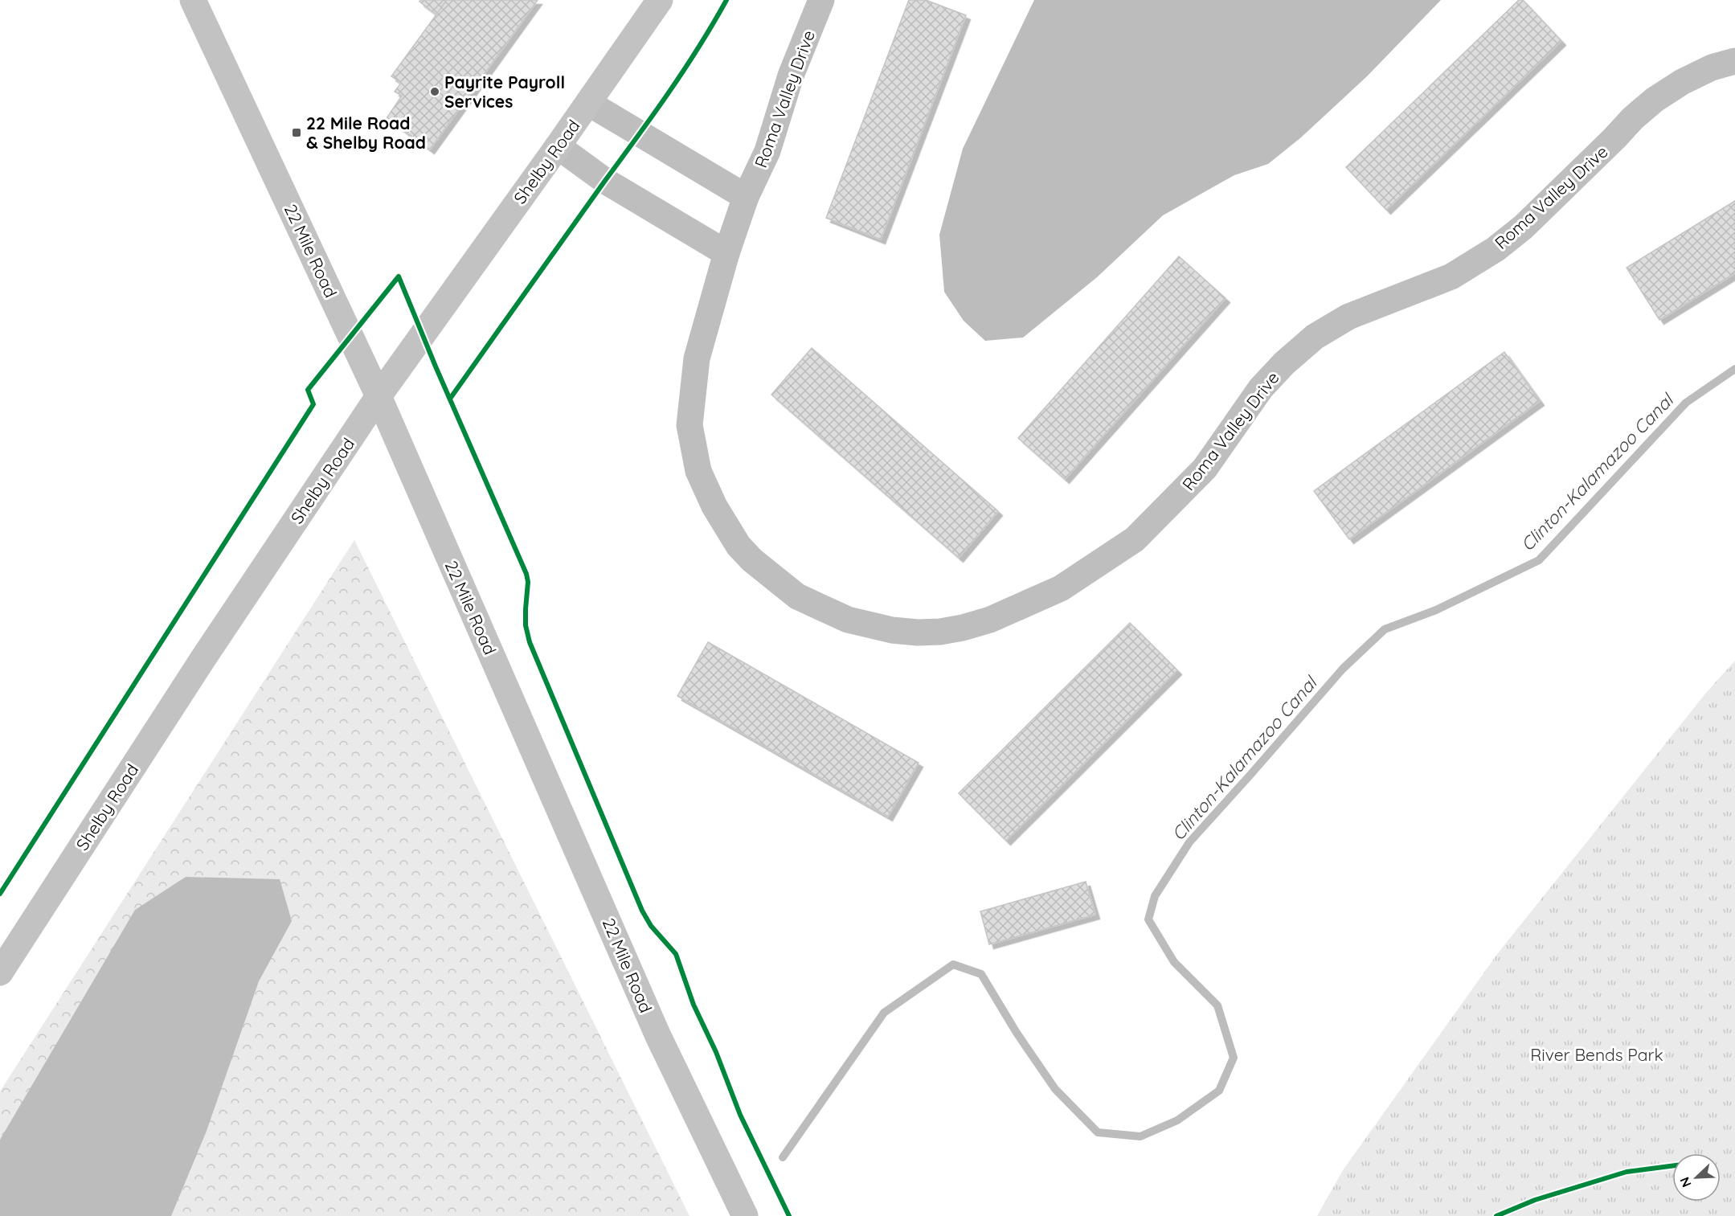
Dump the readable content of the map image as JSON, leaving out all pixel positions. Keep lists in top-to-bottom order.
{
  "streets": {
    "street": ["Roma Valley Drive", "Shelby Road", "22 Mile Road"]
  },
  "crossings": [
    ["Shelby Road", "22 Mile Road"]
  ],
  "water": ["Clinton-Kalamazoo Canal"],
  "parks": ["River Bends Park"],
  "places": {
    "other": ["Payrite Payroll Services"],
    "transit": ["22 Mile Road & Shelby Road"]
  },
  "north": "bottom left"
}
